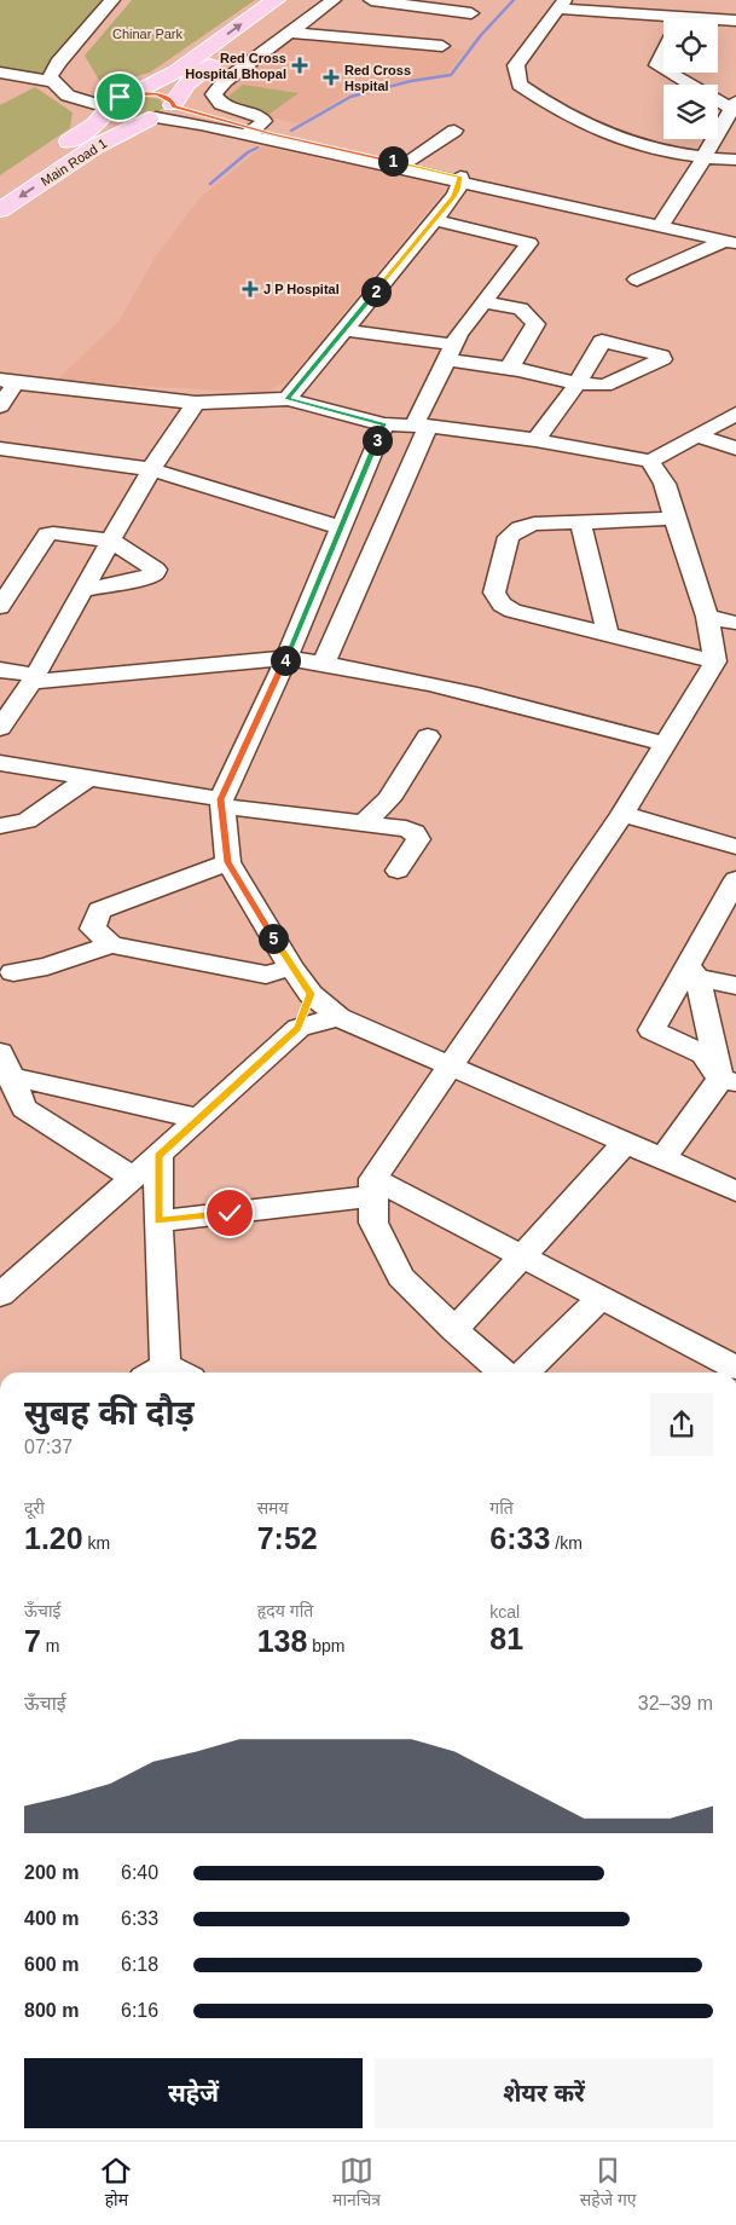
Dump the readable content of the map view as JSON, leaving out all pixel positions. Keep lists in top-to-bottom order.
{
  "streets": {
    "main road": ["Main Road 1"]
  },
  "parks": ["Chinar Park"],
  "places": {
    "health": ["Red Cross Hospital Bhopal", "Red Cross Hspital", "J P Hospital"]
  },
  "page": {
    "pins": [
      "1",
      "2",
      "3",
      "4",
      "5"
    ],
    "heading": ["सुबह की दौड़", "07:37"],
    "stats": [
      ["दूरी", "1.20 km"],
      ["समय", "7:52"],
      ["गति", "6:33 /km"],
      ["ऊँचाई", "7 m"],
      ["हृदय गति", "138 bpm"],
      ["kcal", "81"]
    ],
    "chart": ["ऊँचाई", "32–39 m"],
    "list": [
      {
        "name": "200 m",
        "note": "6:40"
      },
      {
        "name": "400 m",
        "note": "6:33"
      },
      {
        "name": "600 m",
        "note": "6:18"
      },
      {
        "name": "800 m",
        "note": "6:16"
      }
    ],
    "buttons": ["सहेजें", "शेयर करें"],
    "tabs": ["होम", "मानचित्र", "सहेजे गए"]
  }
}
